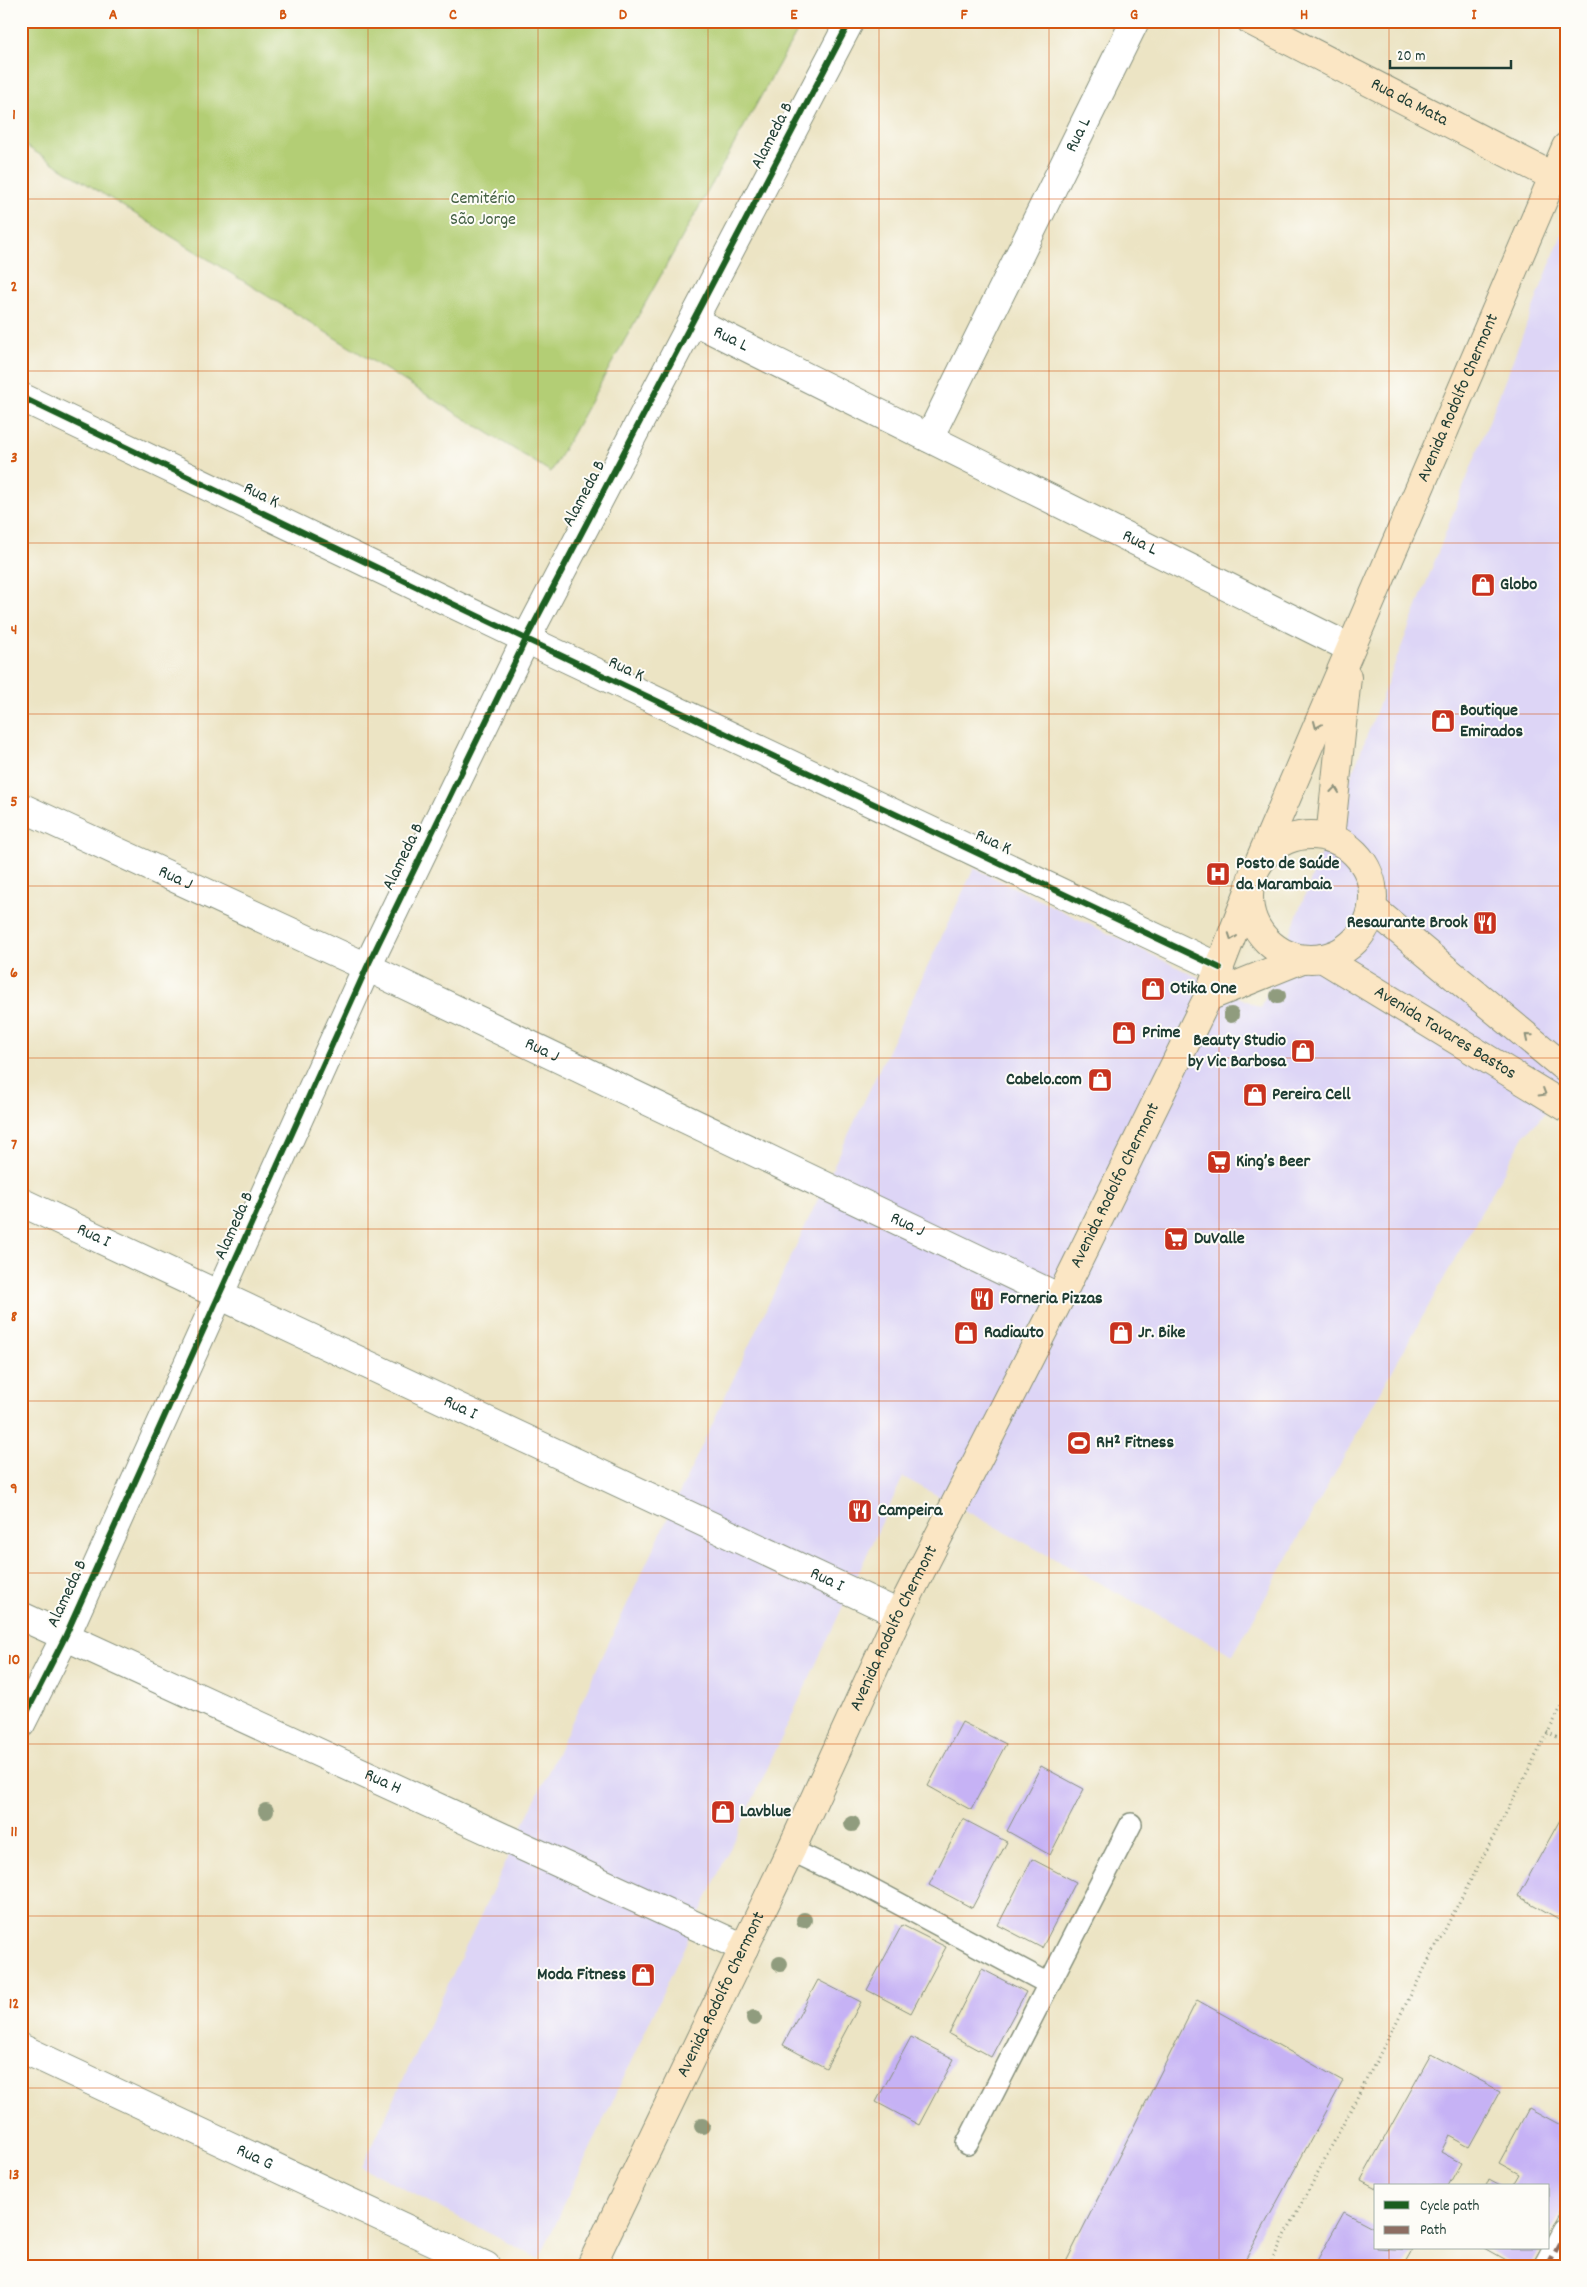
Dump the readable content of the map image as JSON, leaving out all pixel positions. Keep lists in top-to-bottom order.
{
  "streets": {
    "main road": ["Rua da Mata", "Avenida Rodolfo Chermont", "Avenida Tavares Bastos"],
    "street": [
      "Alameda B",
      "Rua L",
      "Rua K",
      "Rua J",
      "Rua I",
      "Rua H",
      "Rua G"
    ]
  },
  "crossings": [
    ["Rua da Mata", "Avenida Rodolfo Chermont"],
    ["Alameda B", "Rua L"],
    ["Alameda B", "Rua K"],
    ["Alameda B", "Rua J"],
    ["Alameda B", "Rua I"],
    ["Alameda B", "Rua H"],
    ["Rua L", "Avenida Rodolfo Chermont"],
    ["Avenida Rodolfo Chermont", "Rua K"],
    ["Avenida Rodolfo Chermont", "Rua J"],
    ["Avenida Rodolfo Chermont", "Avenida Tavares Bastos"],
    ["Avenida Rodolfo Chermont", "Rua I"],
    ["Avenida Rodolfo Chermont", "Rua H"]
  ],
  "parks": ["Cemitério São Jorge"],
  "places": {
    "shop": [
      "Globo",
      "Boutique Emirados",
      "Otika One",
      "Prime",
      "Beauty Studio by Vic Barbosa",
      "Cabelo.com",
      "Pereira Cell",
      "Radiauto",
      "Jr. Bike",
      "Lavblue",
      "Moda Fitness"
    ],
    "hospital": ["Posto de Saúde da Marambaia"],
    "restaurant": ["Resaurante Brook", "Forneria Pizzas", "Campeira"],
    "supermarket": ["King’s Beer", "DuValle"],
    "sports": ["RH² Fitness"]
  },
  "legend": ["Cycle path", "Path"],
  "scale_bar": "20 m",
  "grid": {
    "columns": [
      "A",
      "B",
      "C",
      "D",
      "E",
      "F",
      "G",
      "H",
      "I"
    ],
    "rows": [
      "1",
      "2",
      "3",
      "4",
      "5",
      "6",
      "7",
      "8",
      "9",
      "10",
      "11",
      "12",
      "13"
    ]
  }
}
